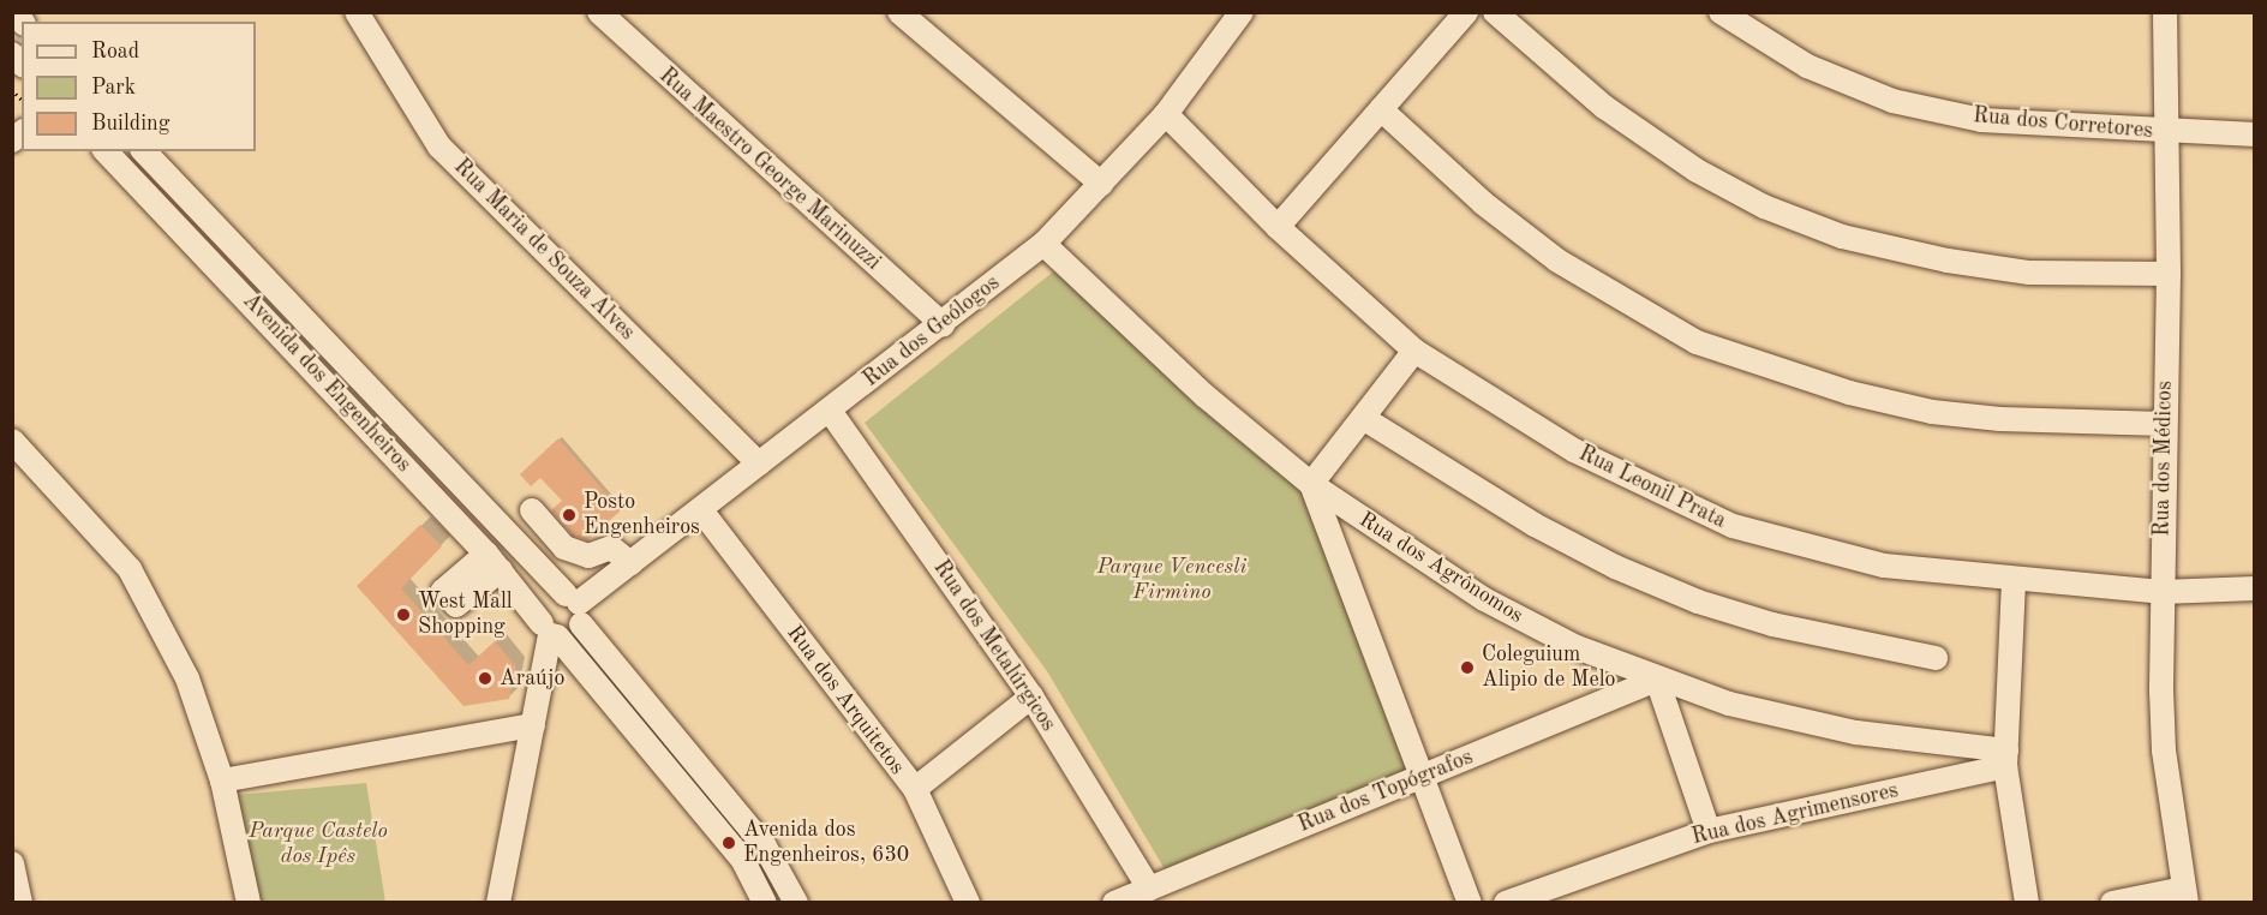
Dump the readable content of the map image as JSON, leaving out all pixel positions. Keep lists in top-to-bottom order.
{
  "streets": {
    "street": [
      "Rua dos Corretores",
      "Rua Maestro George Marinuzzi",
      "Rua Maria de Souza Alves",
      "Rua dos Geólogos",
      "Avenida dos Engenheiros",
      "Rua dos Médicos",
      "Rua Leonil Prata",
      "Rua dos Agrônomos",
      "Rua dos Metalúrgicos",
      "Rua dos Arquitetos",
      "Rua dos Topógrafos",
      "Rua dos Agrimensores"
    ]
  },
  "crossings": [
    ["Rua dos Corretores", "Rua dos Médicos"],
    ["Rua Maestro George Marinuzzi", "Rua dos Geólogos"],
    ["Rua Maria de Souza Alves", "Rua dos Geólogos"],
    ["Rua dos Geólogos", "Avenida dos Engenheiros"],
    ["Rua dos Geólogos", "Rua Leonil Prata"],
    ["Rua dos Geólogos", "Rua dos Agrônomos"],
    ["Rua dos Geólogos", "Rua dos Metalúrgicos"],
    ["Rua dos Geólogos", "Rua dos Arquitetos"],
    ["Rua dos Médicos", "Rua Leonil Prata"],
    ["Rua dos Agrônomos", "Rua dos Topógrafos"],
    ["Rua dos Agrônomos", "Rua dos Agrimensores"],
    ["Rua dos Metalúrgicos", "Rua dos Topógrafos"]
  ],
  "parks": ["Parque Vencesli Firmino", "Parque Castelo dos Ipês"],
  "places": [
    "Posto Engenheiros",
    "West Mall Shopping",
    "Coleguium Alipio de Melo",
    "Araújo",
    "Avenida dos Engenheiros, 630"
  ],
  "legend": ["Road", "Park", "Building"]
}
